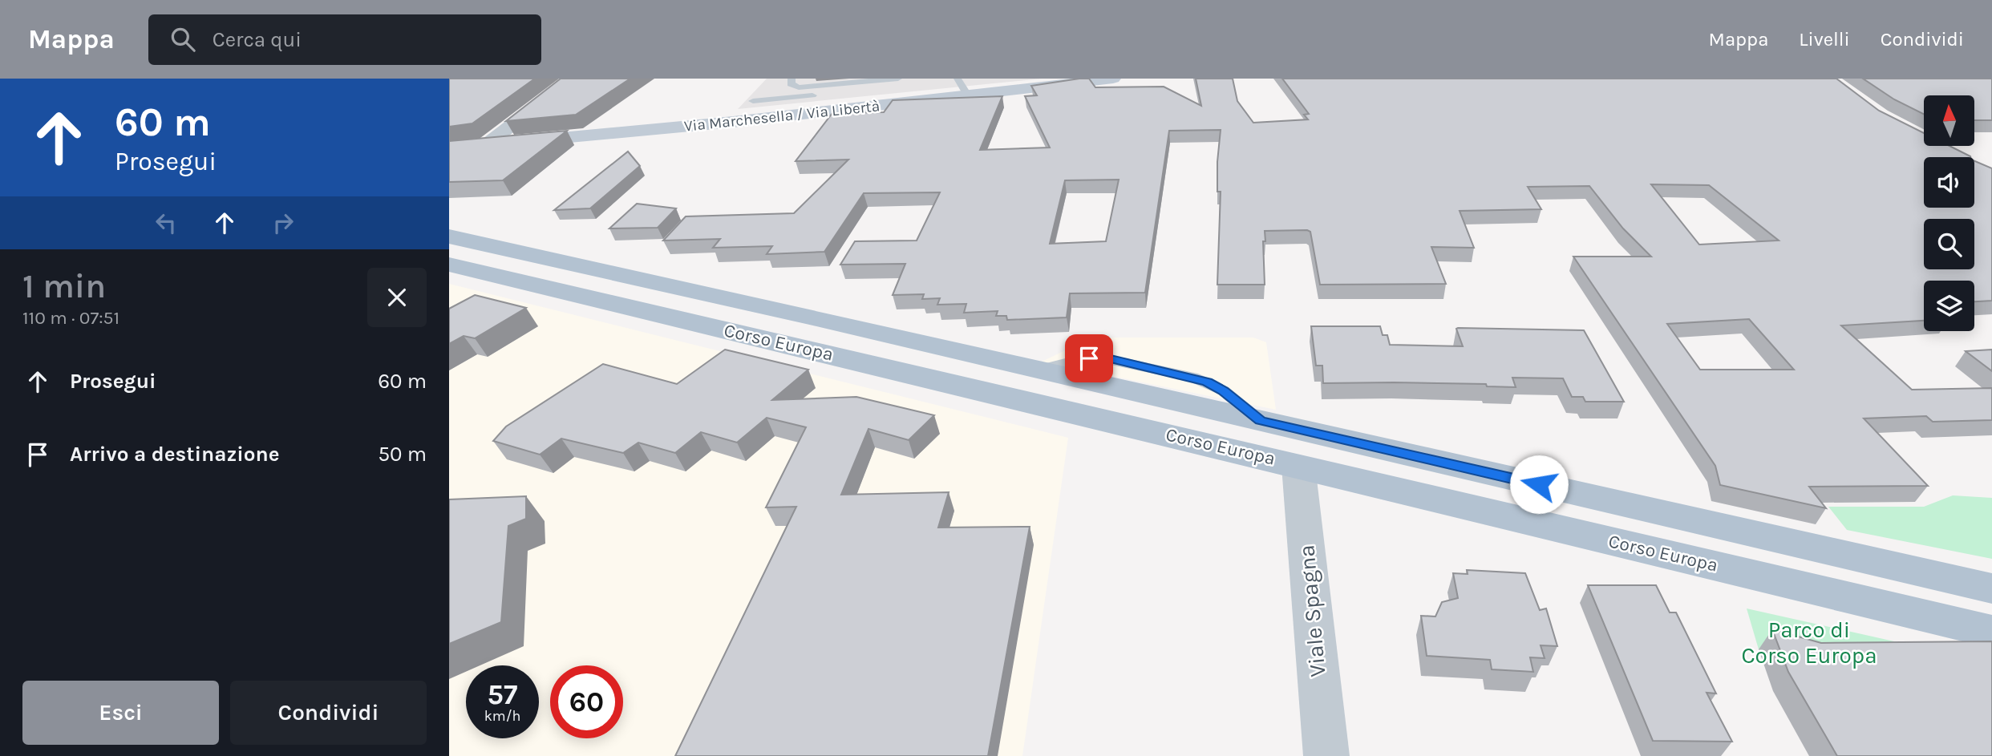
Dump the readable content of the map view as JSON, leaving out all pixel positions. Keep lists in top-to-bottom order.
{
  "streets": {
    "main road": ["Corso Europa"],
    "street": ["Via Marchesella / Via Libertà", "Viale Spagna"]
  },
  "crossings": [
    ["Corso Europa", "Viale Spagna"]
  ],
  "parks": ["Parco di Corso Europa"],
  "north": "top",
  "page": {
    "header": "Mappa",
    "search": "Cerca qui",
    "nav": ["Mappa", "Livelli", "Condividi"],
    "turn": ["60 m", "Prosegui"],
    "heading": ["1 min", "110 m · 07:51"],
    "list": [
      {
        "name": "Prosegui",
        "value": "60 m"
      },
      {
        "name": "Arrivo a destinazione",
        "value": "50 m"
      }
    ],
    "speed": "57 km/h",
    "limit": "60",
    "buttons": ["Esci", "Condividi"]
  }
}
